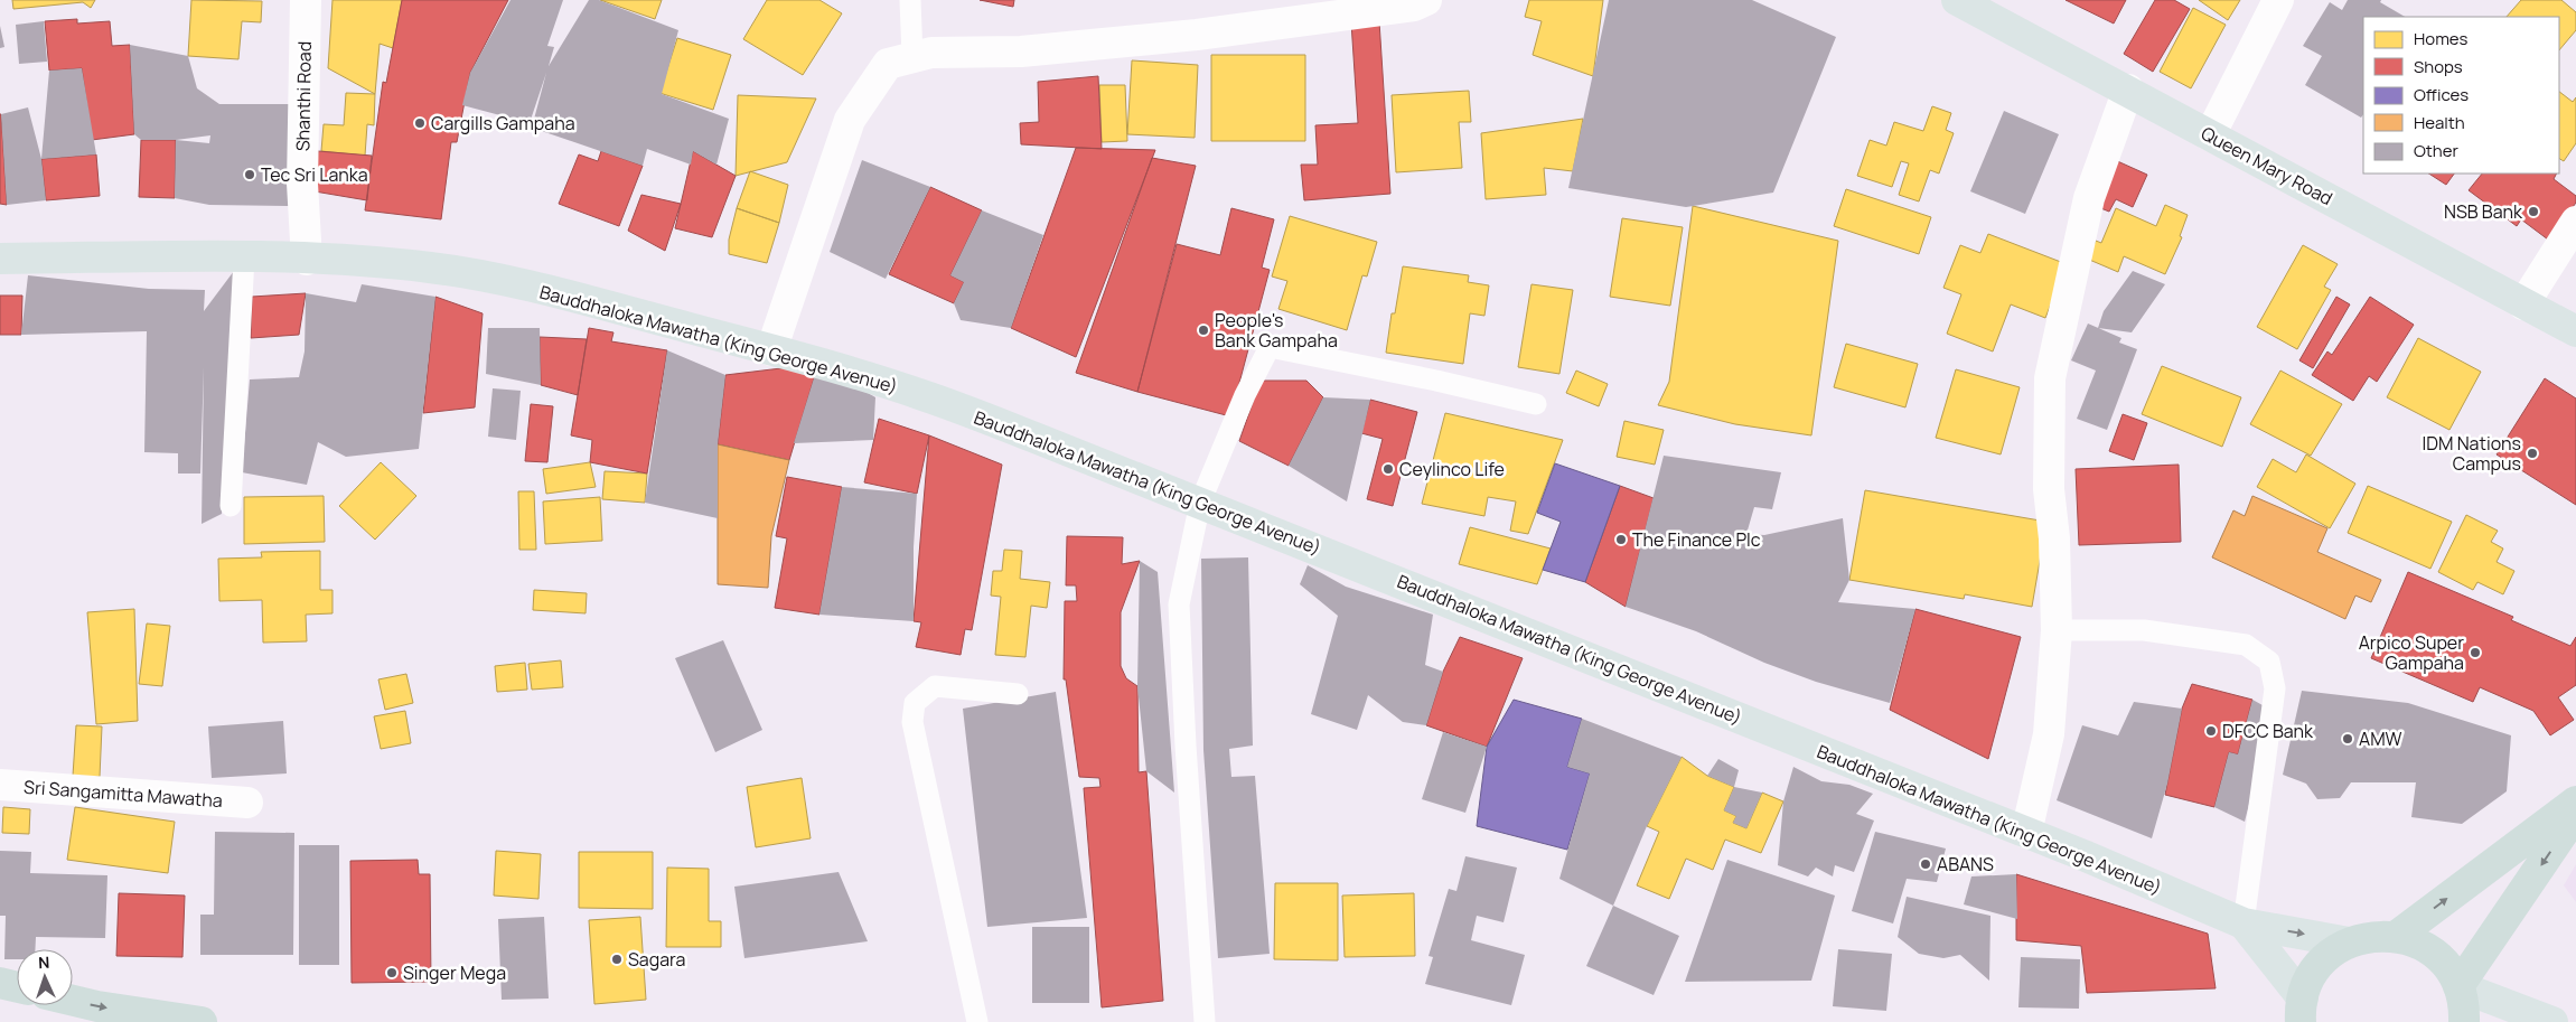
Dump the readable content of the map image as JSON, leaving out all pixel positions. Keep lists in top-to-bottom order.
{
  "streets": {
    "main road": ["Queen Mary Road", "Bauddhaloka Mawatha (King George Avenue)"],
    "street": ["Shanthi Road", "Sri Sangamitta Mawatha"]
  },
  "crossings": [
    ["Shanthi Road", "Bauddhaloka Mawatha (King George Avenue)"]
  ],
  "places": [
    "Cargills Gampaha",
    "Tec Sri Lanka",
    "NSB Bank",
    "People's Bank Gampaha",
    "IDM Nations Campus",
    "Ceylinco Life",
    "The Finance Plc",
    "Arpico Super Gampaha",
    "DFCC Bank",
    "AMW",
    "ABANS",
    "Sagara",
    "Singer Mega"
  ],
  "legend": [
    "Homes",
    "Shops",
    "Offices",
    "Health",
    "Other"
  ],
  "north": "top"
}
